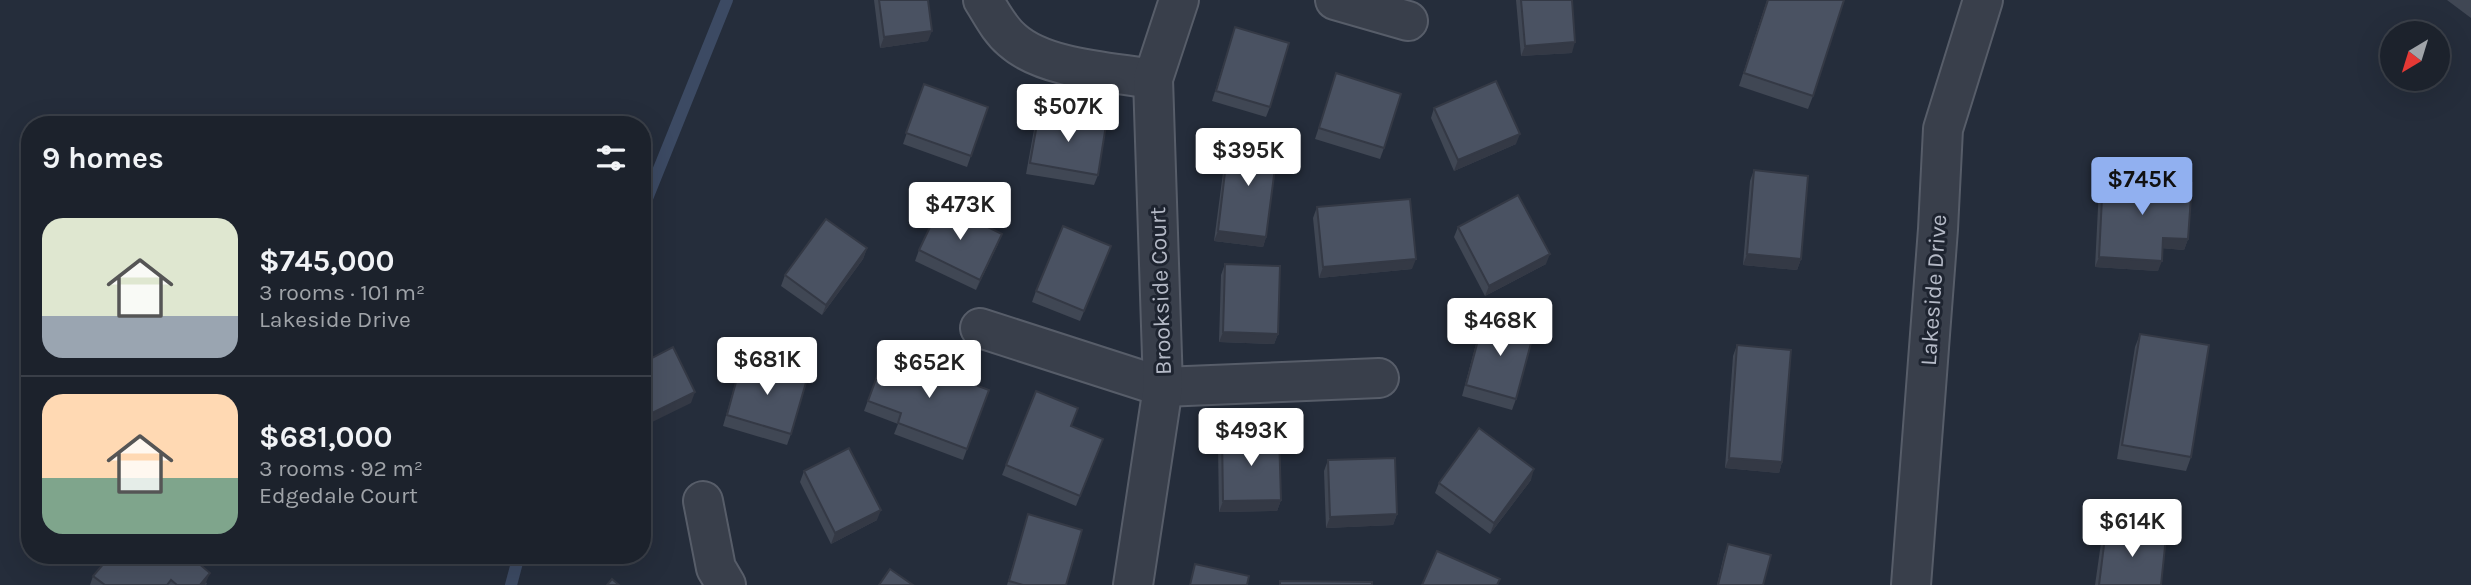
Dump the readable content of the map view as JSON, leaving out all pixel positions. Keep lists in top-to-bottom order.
{
  "streets": {
    "street": ["Lakeside Drive", "Brookside Court"]
  },
  "north": "bottom left",
  "page": {
    "price": [
      "$507K",
      "$395K",
      "$745K",
      "$473K",
      "$468K",
      "$681K",
      "$652K",
      "$493K",
      "$614K"
    ],
    "heading": "9 homes",
    "list": [
      {
        "name": "$745,000",
        "note": "3 rooms · 101 m² · Lakeside Drive"
      },
      {
        "name": "$681,000",
        "note": "3 rooms · 92 m² · Edgedale Court"
      }
    ]
  }
}
